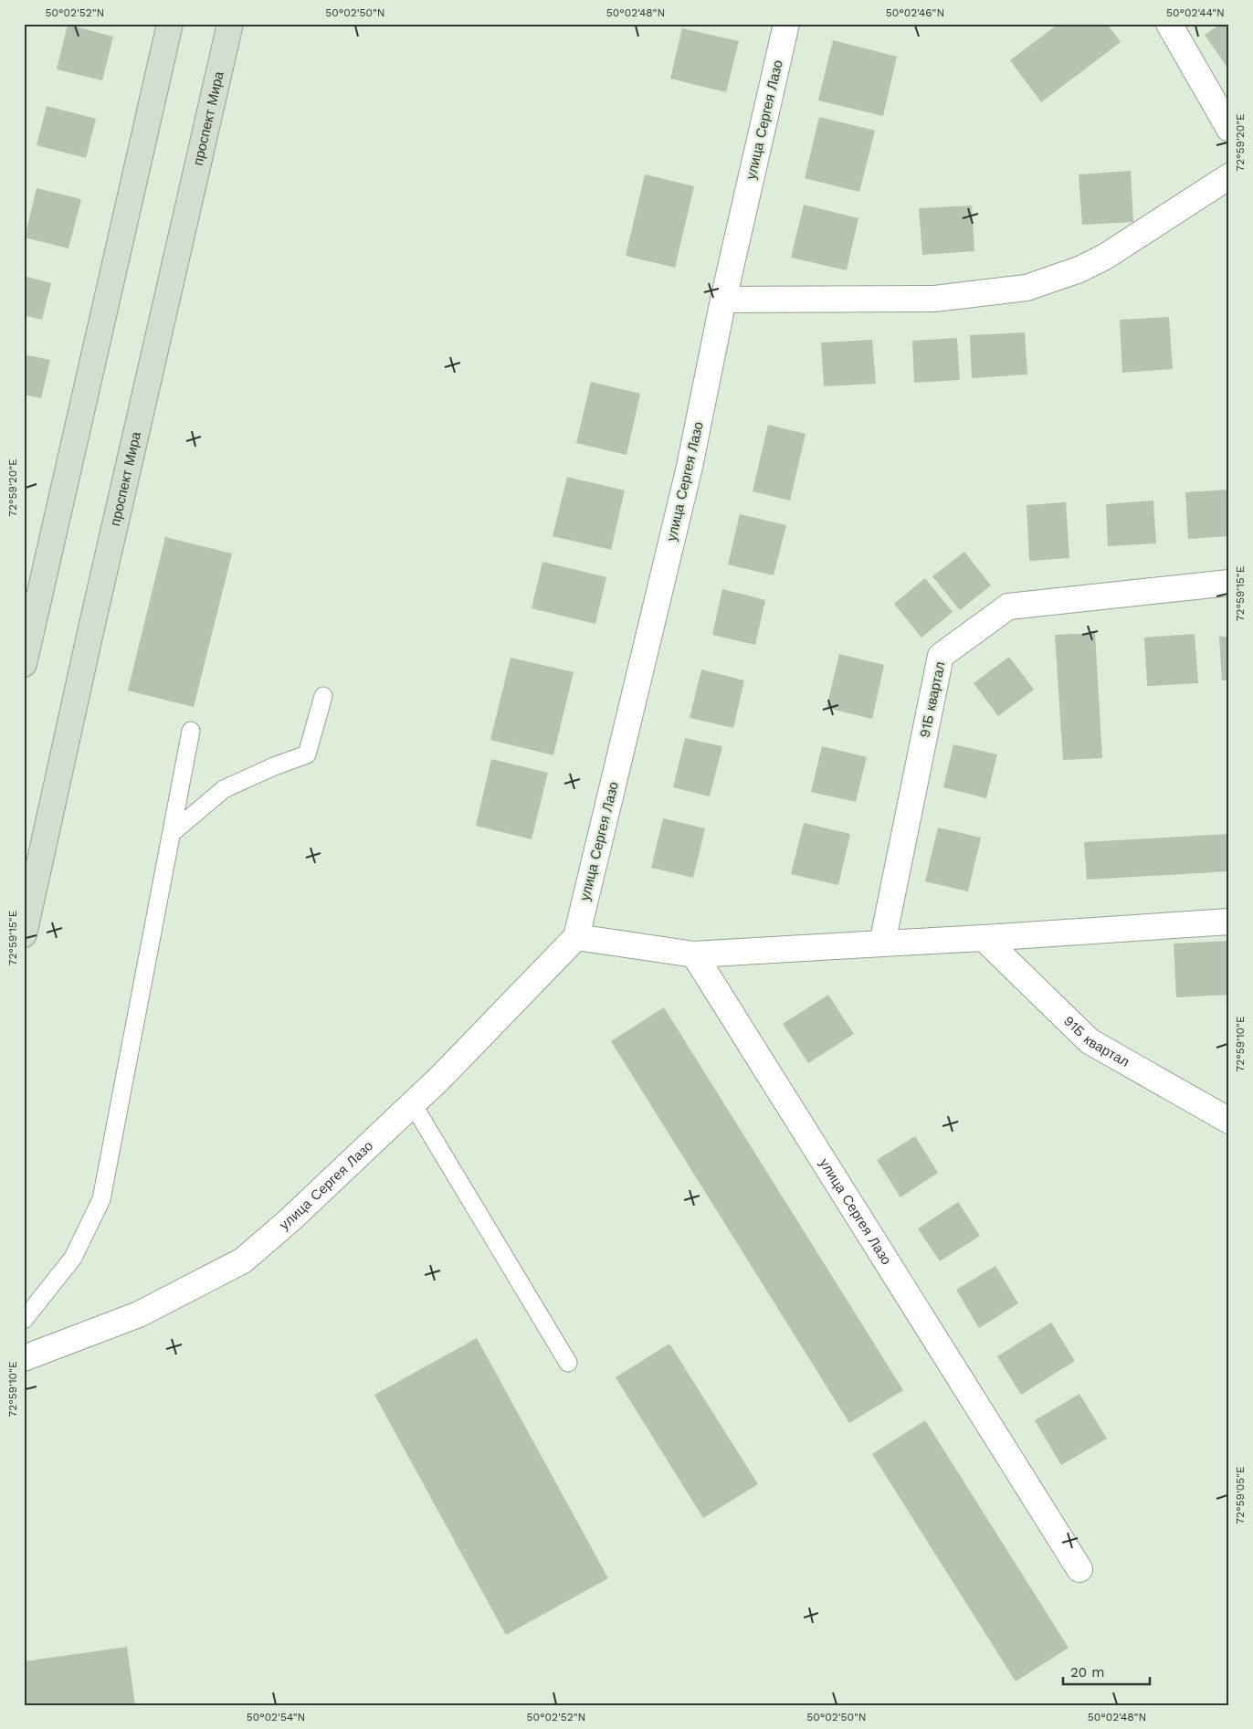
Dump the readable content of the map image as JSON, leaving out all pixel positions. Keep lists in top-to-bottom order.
{
  "streets": {
    "main road": ["проспект Мира"],
    "street": ["улица Сергея Лазо", "91Б квартал"]
  },
  "scale_bar": "20 m",
  "coordinates": [
    "50°02'52\"N",
    "50°02'50\"N",
    "50°02'48\"N",
    "50°02'46\"N",
    "50°02'44\"N",
    "72°59'20\"E",
    "72°59'15\"E",
    "72°59'10\"E",
    "72°59'05\"E",
    "50°02'54\"N"
  ]
}
